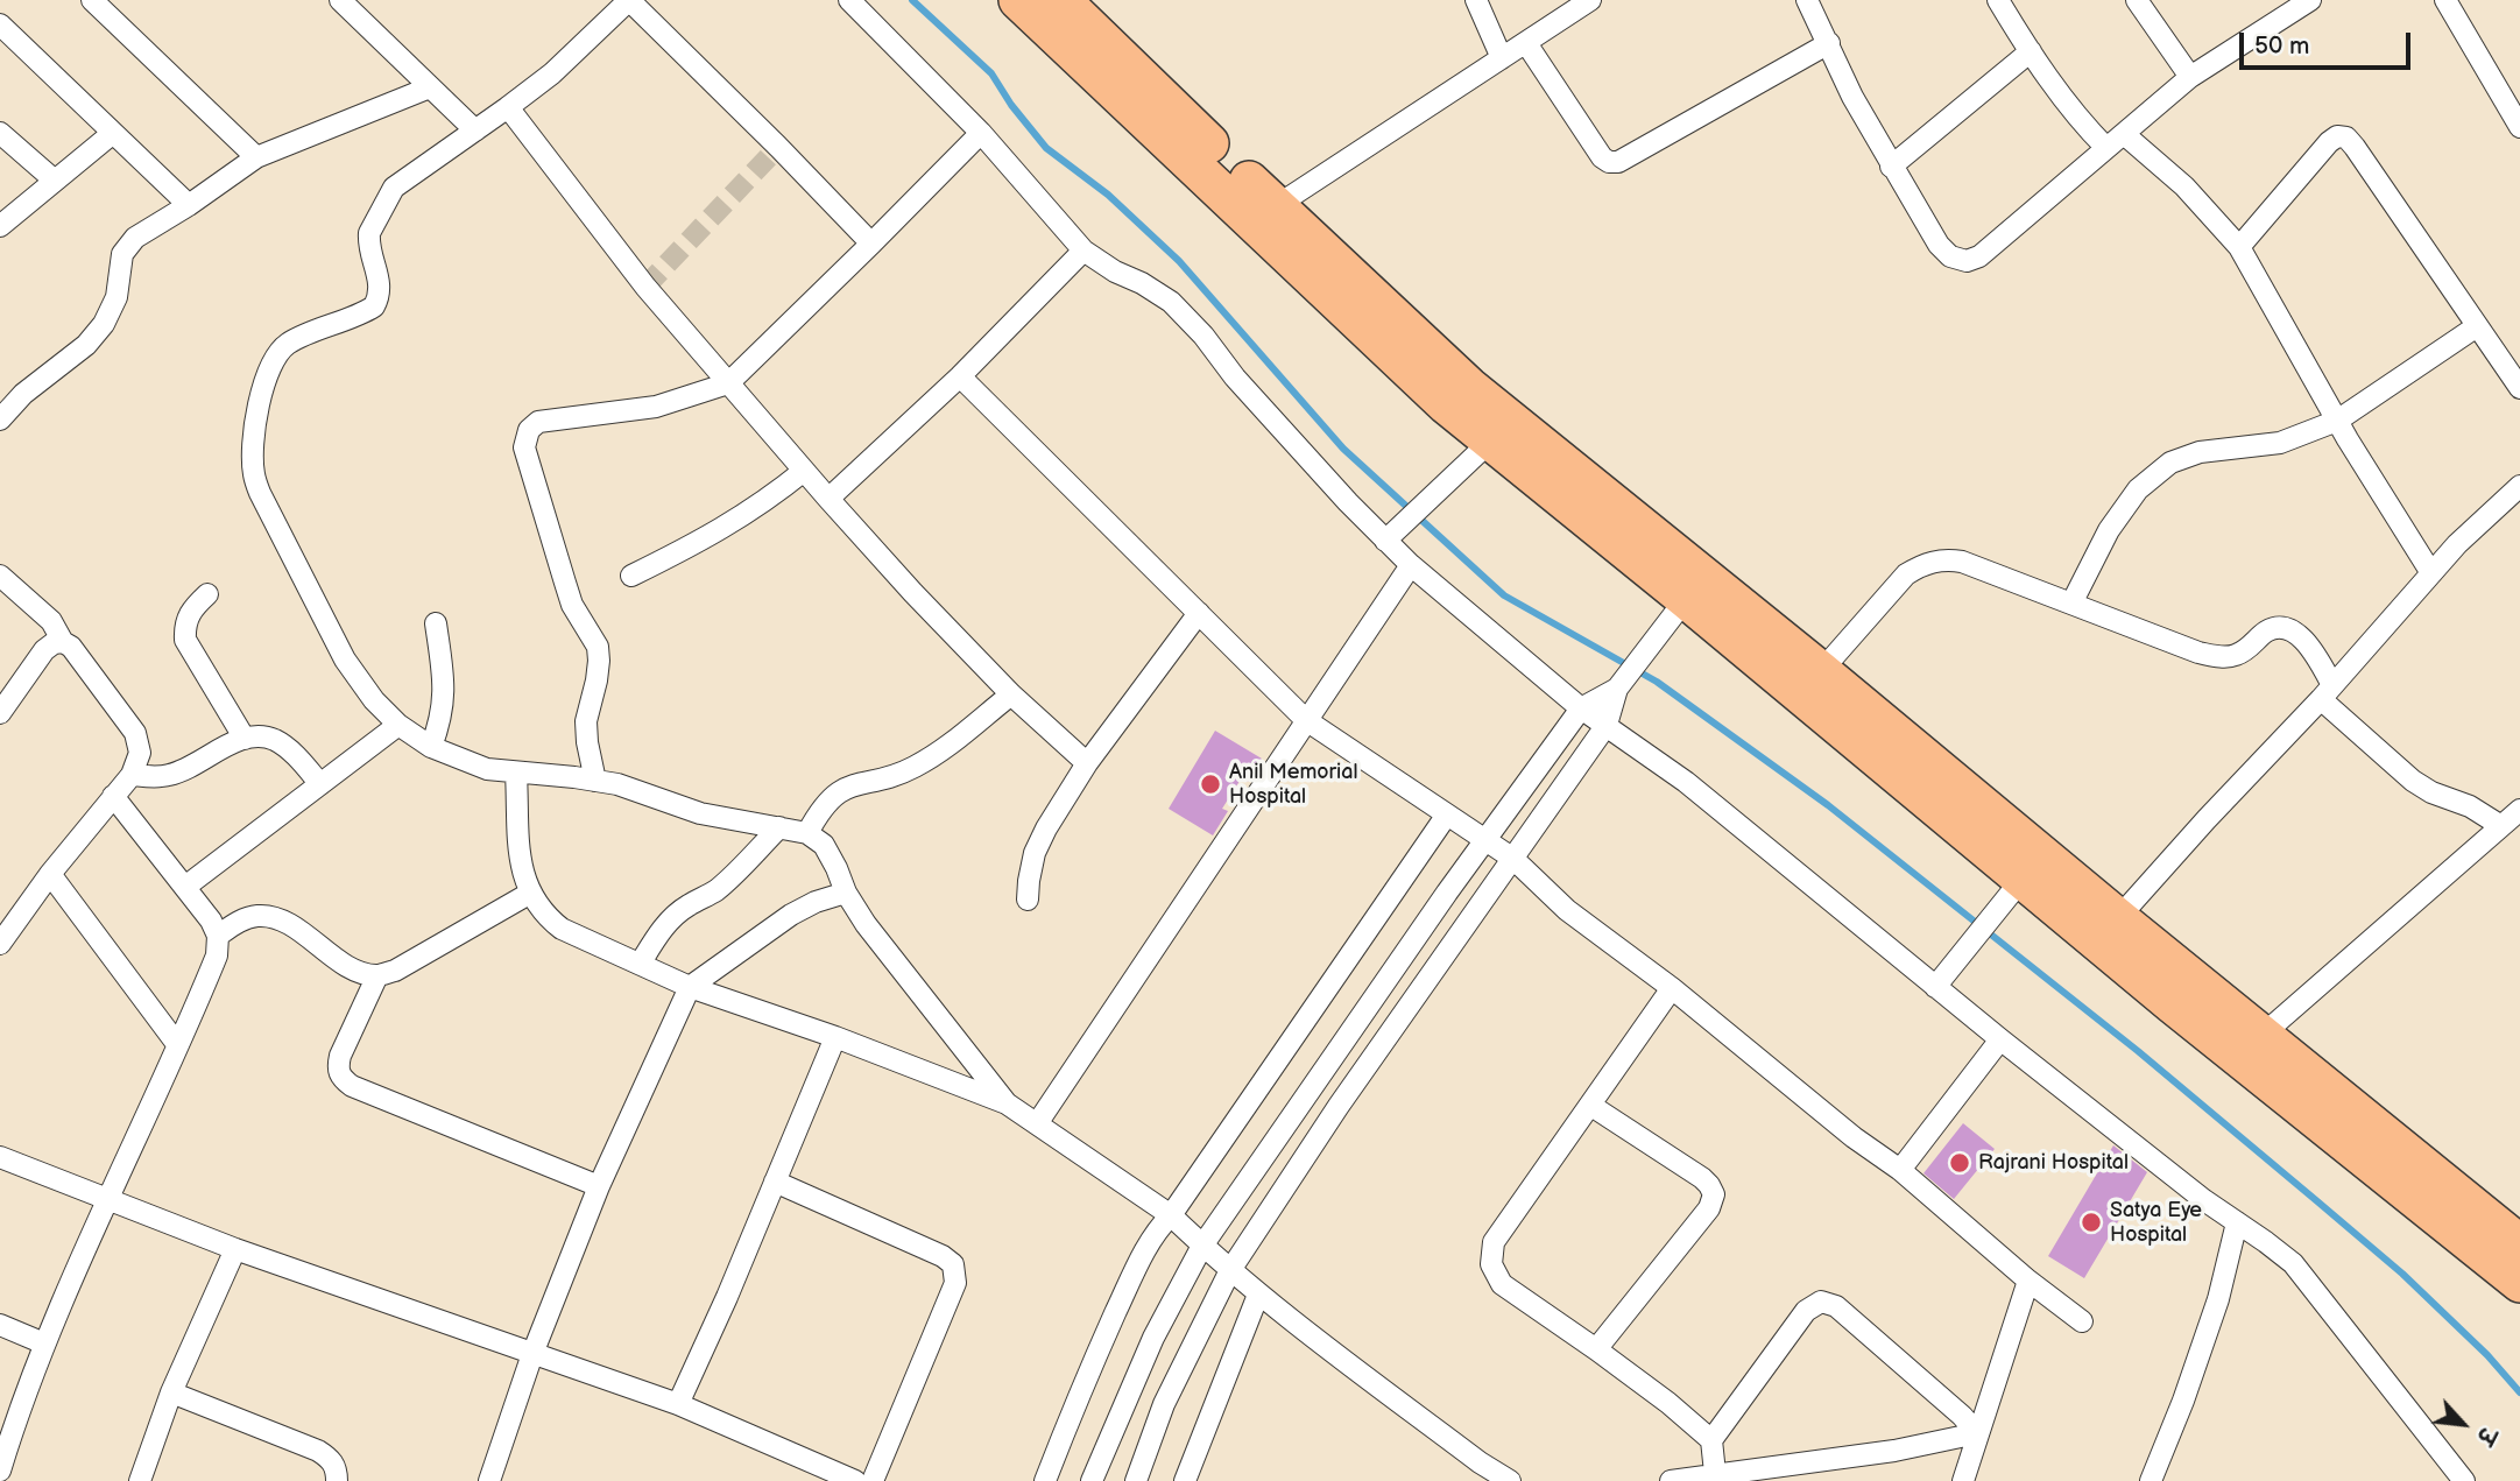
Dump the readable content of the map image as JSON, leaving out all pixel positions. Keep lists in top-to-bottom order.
{
  "places": ["Anil Memorial Hospital", "Rajrani Hospital", "Satya Eye Hospital"],
  "scale_bar": "50 m",
  "north": "bottom right"
}
